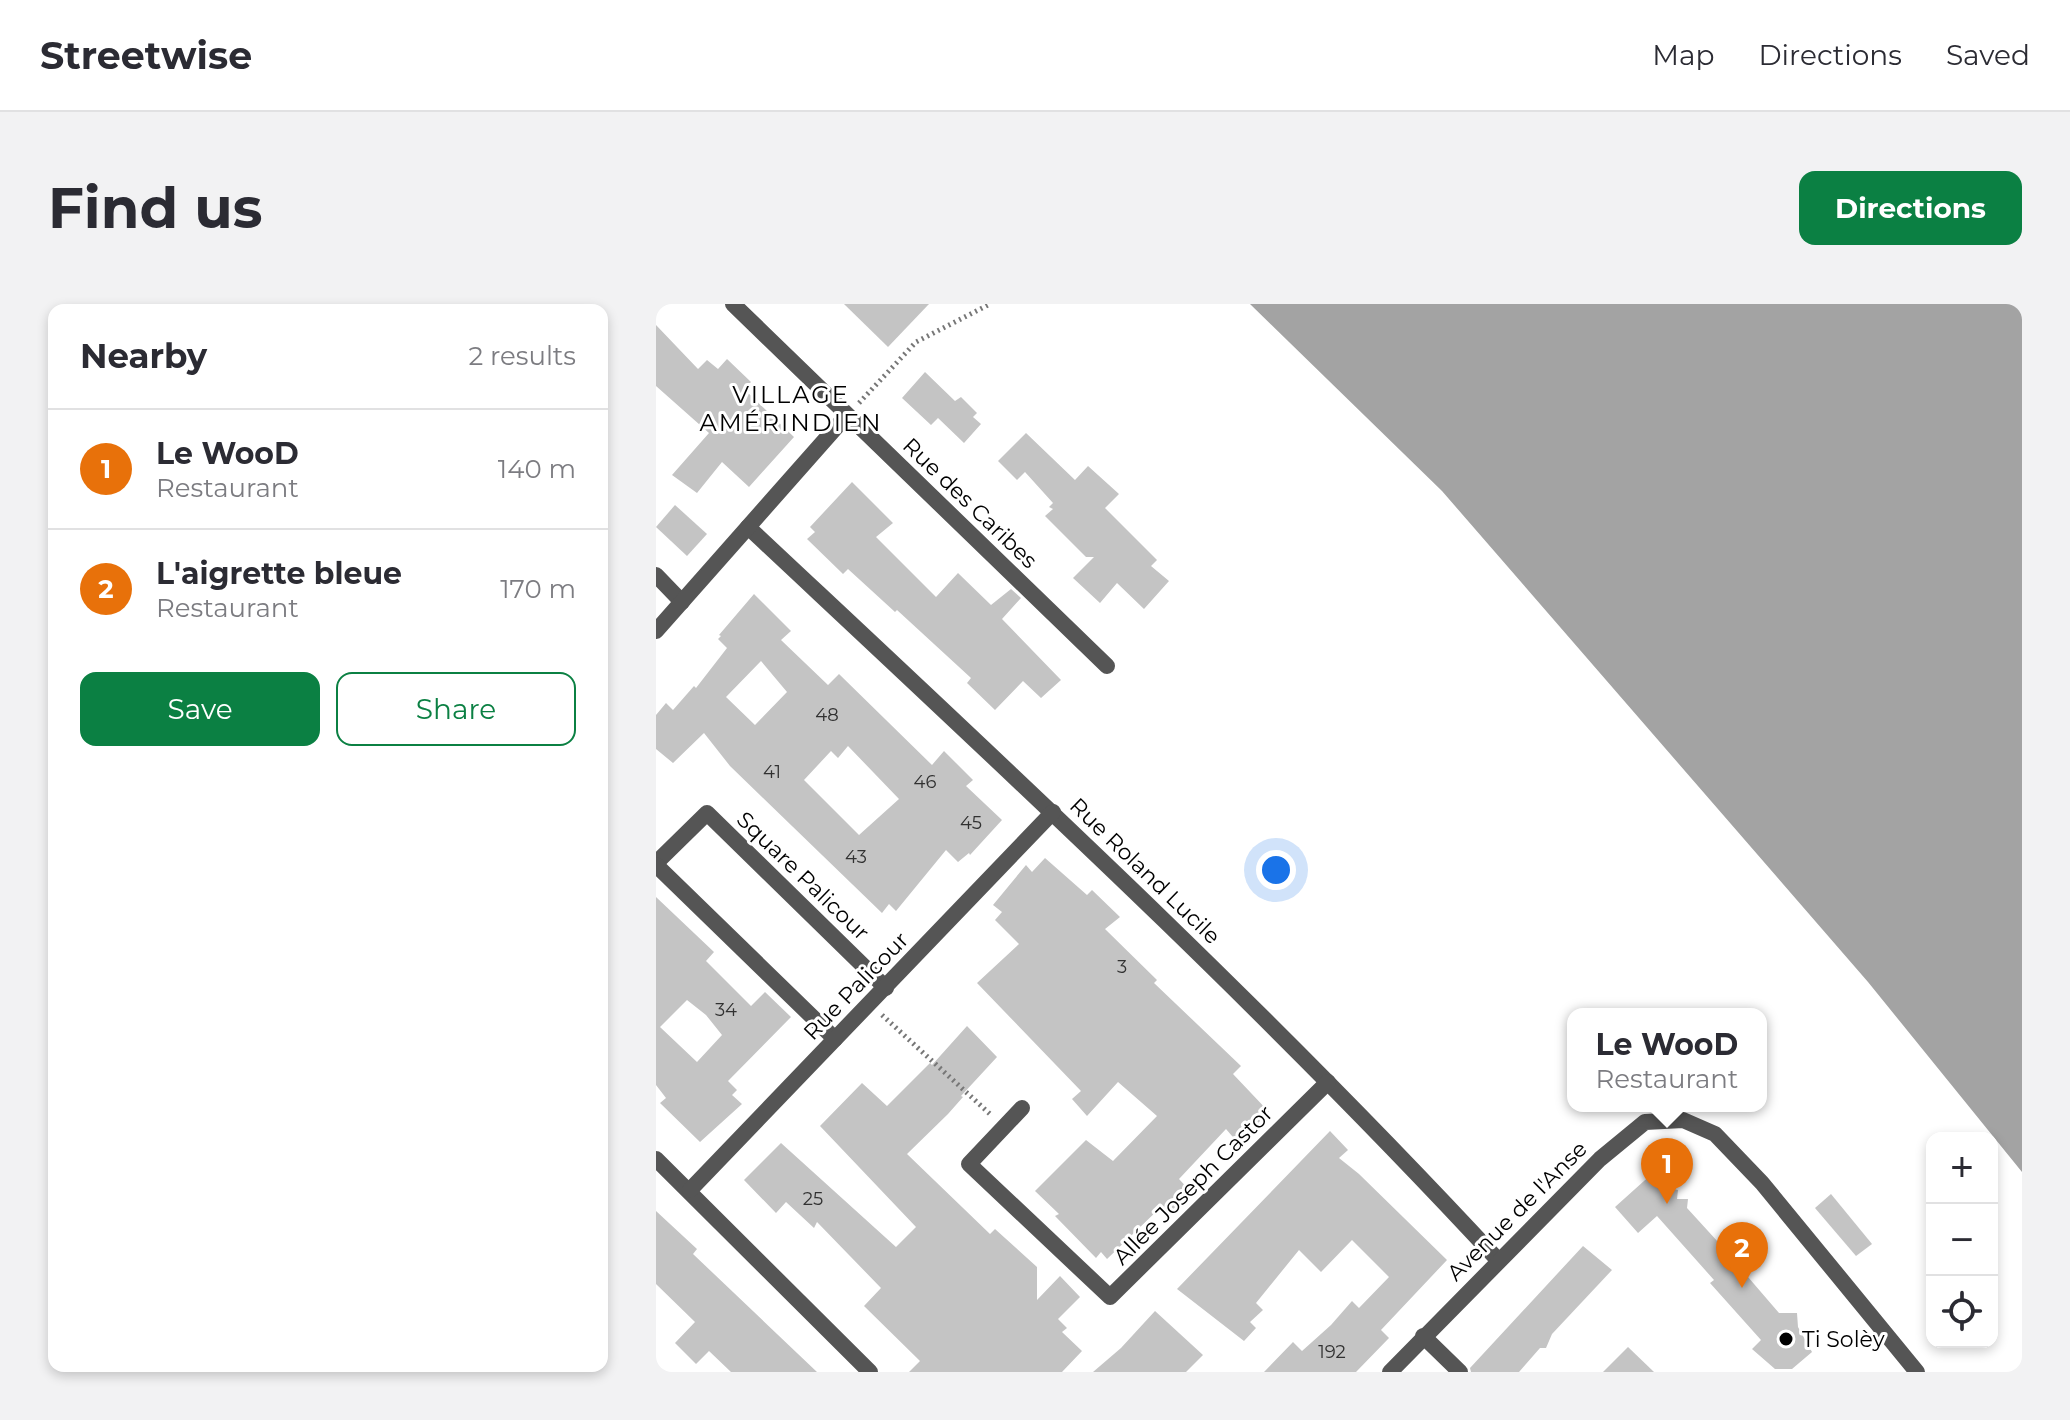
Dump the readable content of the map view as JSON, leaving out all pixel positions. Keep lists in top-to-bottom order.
{
  "streets": {
    "street": [
      "Rue des Caribes",
      "Rue Roland Lucile",
      "Square Palicour",
      "Rue Palicour",
      "Allée Joseph Castor",
      "Avenue de l'Anse"
    ]
  },
  "crossings": [
    ["Rue Roland Lucile", "Rue Palicour"],
    ["Rue Roland Lucile", "Allée Joseph Castor"],
    ["Rue Roland Lucile", "Avenue de l'Anse"],
    ["Square Palicour", "Rue Palicour"]
  ],
  "districts": ["VILLAGE AMÉRINDIEN"],
  "places": ["Ti Solèy"],
  "house_numbers": [
    "48",
    "41",
    "46",
    "45",
    "43",
    "3",
    "34",
    "25",
    "192"
  ],
  "page": {
    "header": "Streetwise",
    "nav": ["Map", "Directions", "Saved"],
    "buttons": [
      "Directions",
      ["Save", "Share"]
    ],
    "title": "Find us",
    "heading": ["Nearby", "2 results"],
    "list": [
      {
        "mark": "1",
        "name": "Le WooD",
        "note": "Restaurant",
        "value": "140 m"
      },
      {
        "mark": "2",
        "name": "L'aigrette bleue",
        "note": "Restaurant",
        "value": "170 m"
      }
    ],
    "popup": ["Le WooD", "Restaurant"],
    "map_buttons": ["+", "−"],
    "pins": ["1", "2"]
  }
}
